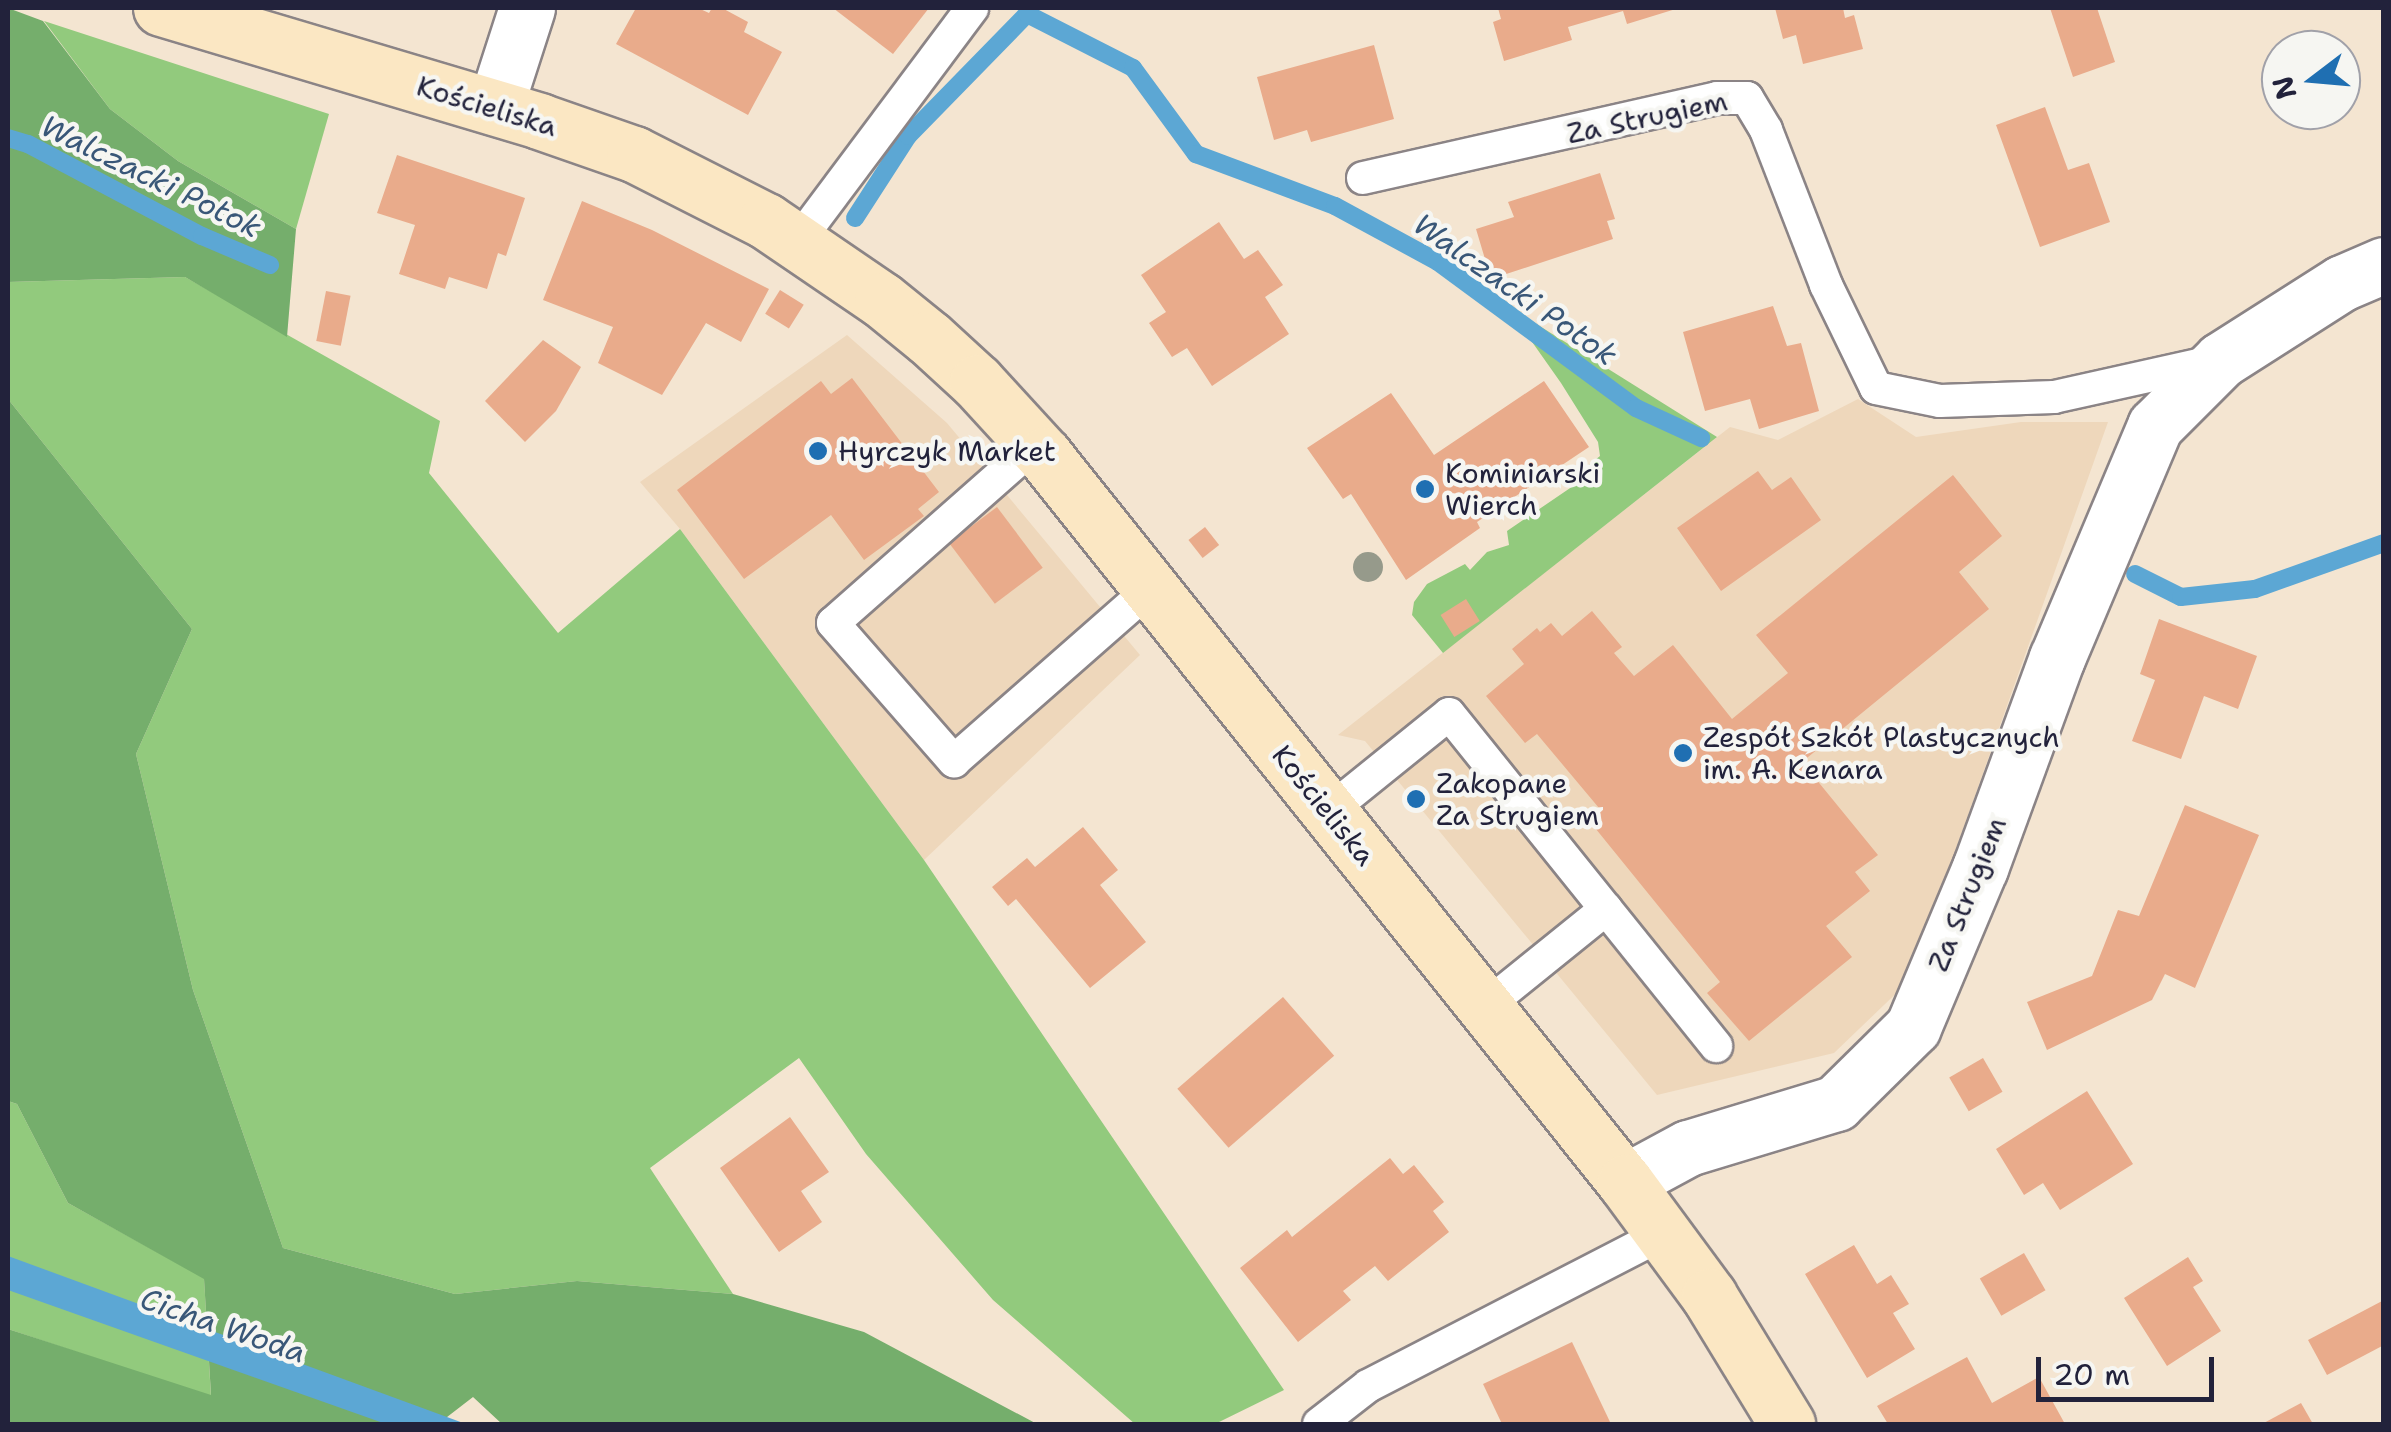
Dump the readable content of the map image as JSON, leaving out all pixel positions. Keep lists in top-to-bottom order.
{
  "streets": {
    "main road": ["Kościeliska"],
    "street": ["Za Strugiem"]
  },
  "crossings": [
    ["Kościeliska", "Za Strugiem"]
  ],
  "water": ["Walczacki Potok", "Cicha Woda"],
  "places": [
    "Hyrczyk Market",
    "Kominiarski Wierch",
    "Zespół Szkół Plastycznych im. A. Kenara",
    "Zakopane Za Strugiem"
  ],
  "scale_bar": "20 m",
  "north": "left"
}
